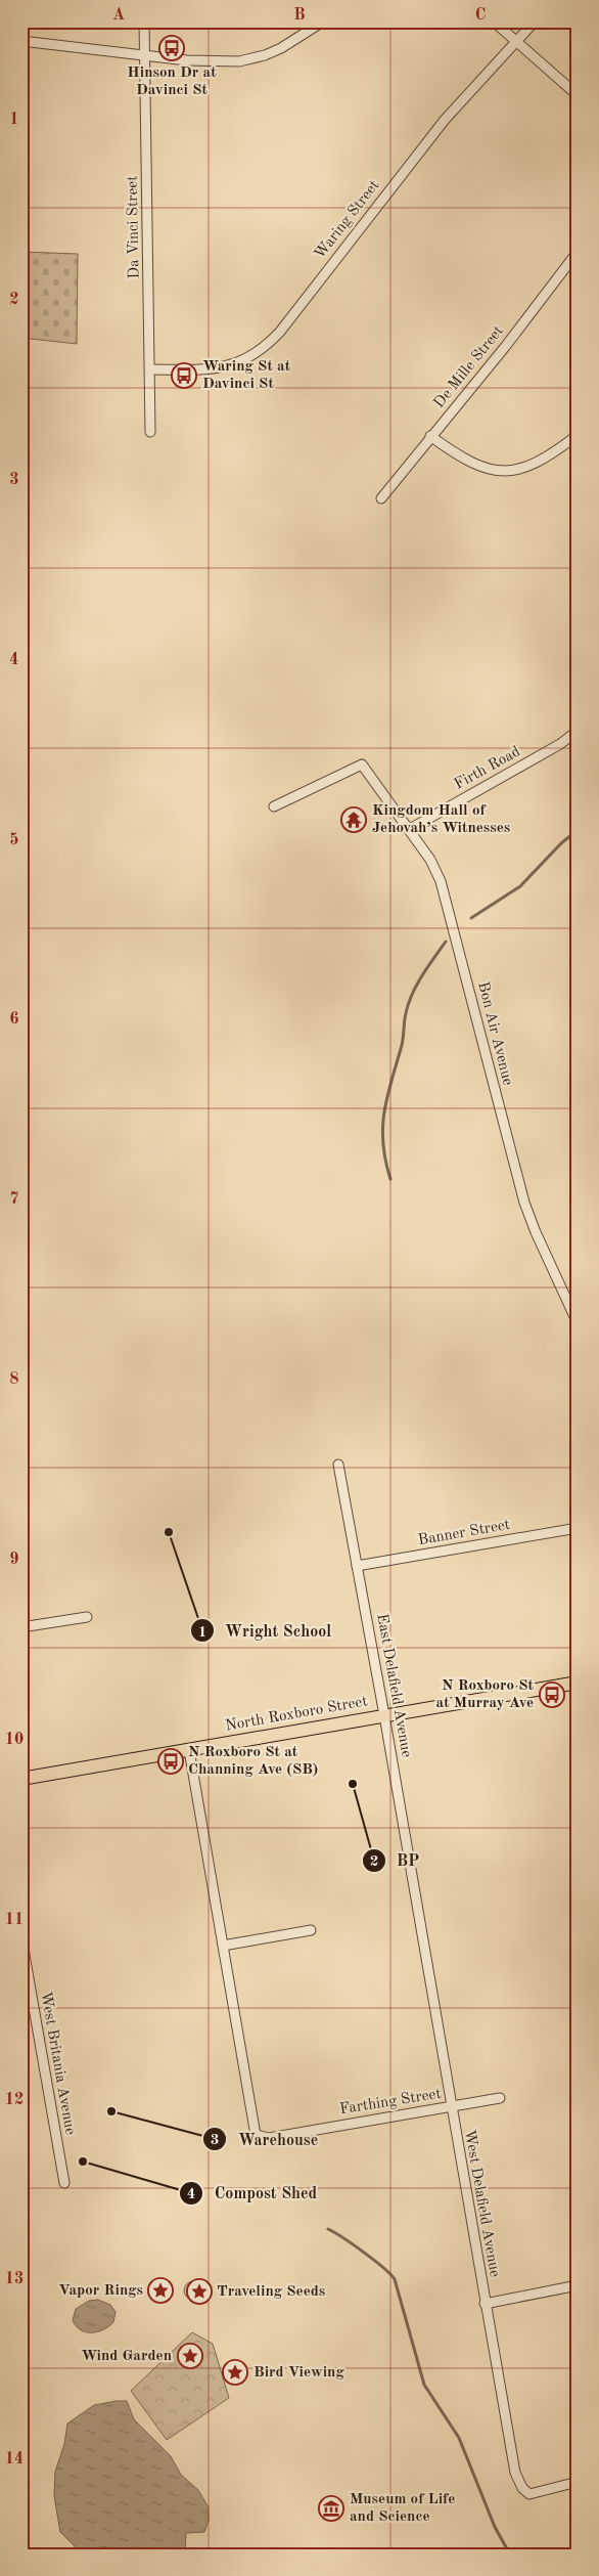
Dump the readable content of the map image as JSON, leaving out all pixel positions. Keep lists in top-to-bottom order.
{
  "streets": {
    "main road": ["North Roxboro Street"],
    "street": [
      "Waring Street",
      "Da Vinci Street",
      "De Mille Street",
      "Firth Road",
      "Bon Air Avenue",
      "Banner Street",
      "East Delafield Avenue",
      "West Britania Avenue",
      "Farthing Street",
      "West Delafield Avenue"
    ]
  },
  "crossings": [
    ["Waring Street", "Da Vinci Street"],
    ["Firth Road", "Bon Air Avenue"],
    ["Banner Street", "East Delafield Avenue"],
    ["East Delafield Avenue", "North Roxboro Street"],
    ["East Delafield Avenue", "West Delafield Avenue"],
    ["Farthing Street", "West Delafield Avenue"]
  ],
  "places": {
    "bus stop": [
      "Hinson Dr at Davinci St",
      "Waring St at Davinci St",
      "N Roxboro St at Murray Ave",
      "N Roxboro St at Channing Ave (SB)"
    ],
    "temple": ["Kingdom Hall of Jehovah’s Witnesses"],
    "other": [
      "Wright School",
      "BP",
      "Warehouse",
      "Compost Shed"
    ],
    "place": [
      "Vapor Rings",
      "Traveling Seeds",
      "Wind Garden",
      "Bird Viewing"
    ],
    "museum": ["Museum of Life and Science"]
  },
  "grid": {
    "columns": ["A", "B", "C"],
    "rows": [
      "1",
      "2",
      "3",
      "4",
      "5",
      "6",
      "7",
      "8",
      "9",
      "10",
      "11",
      "12",
      "13",
      "14"
    ]
  }
}
